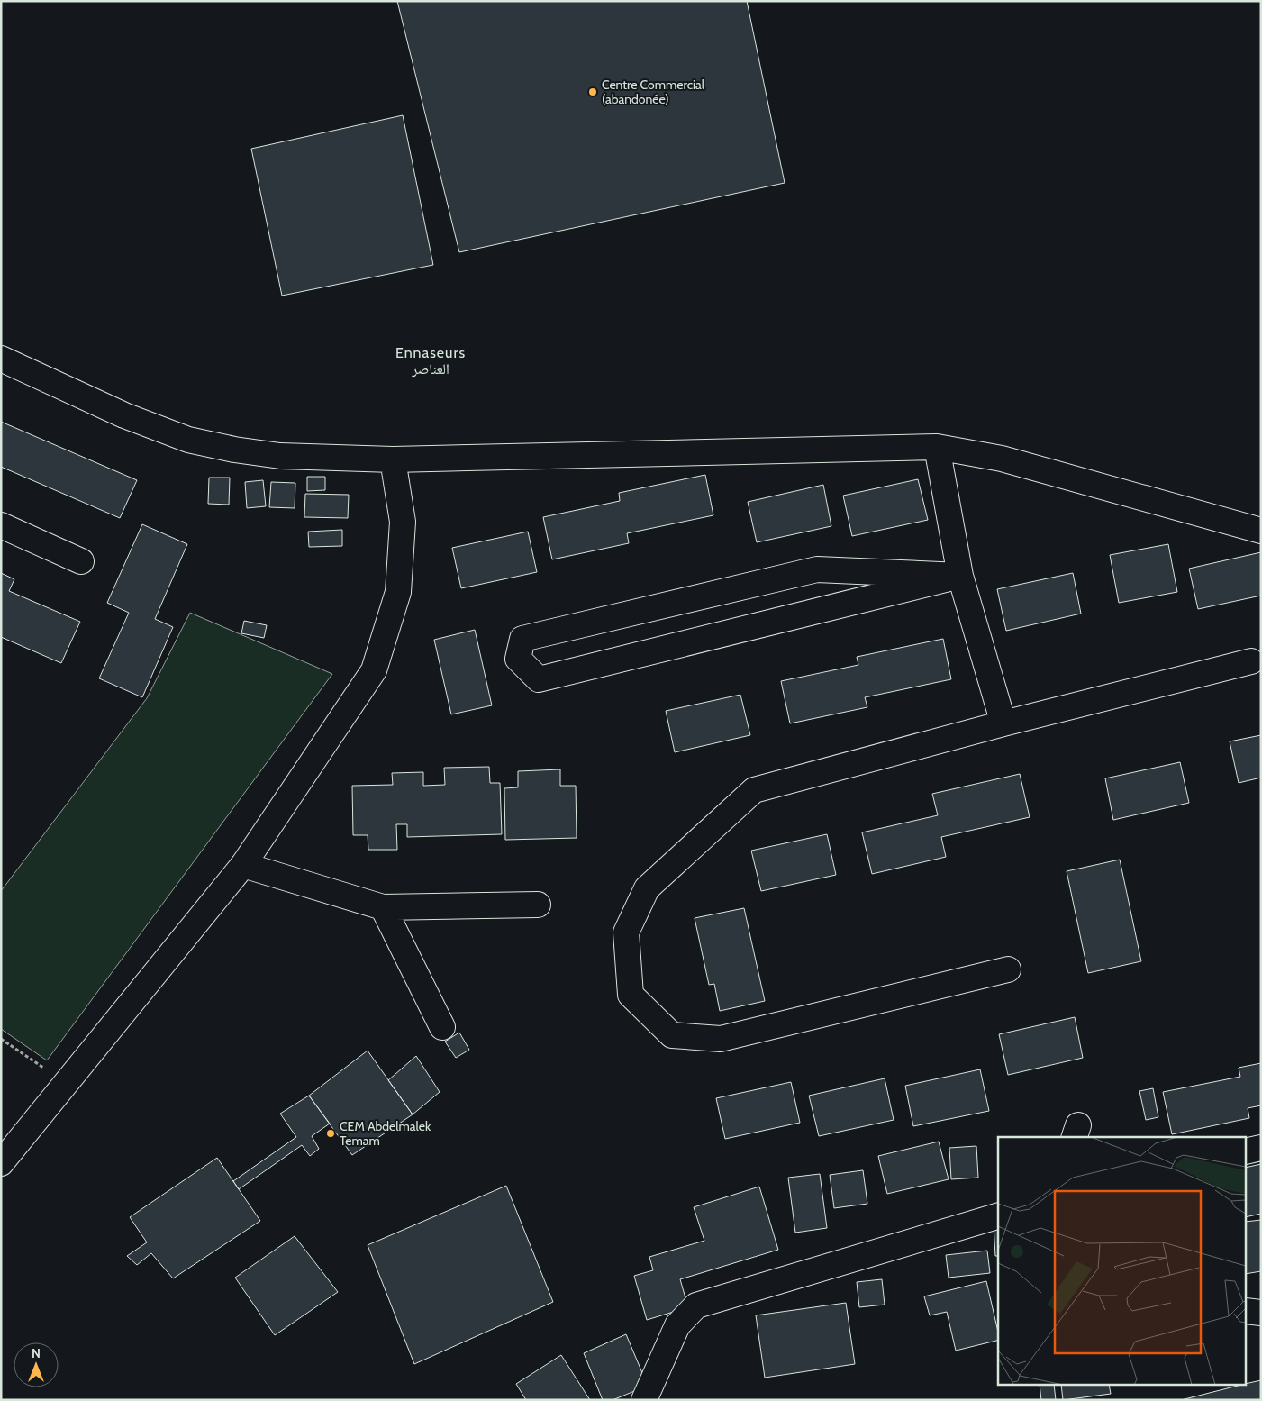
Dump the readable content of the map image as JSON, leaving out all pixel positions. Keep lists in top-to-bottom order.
{
  "districts": ["Ennaseurs العناصر"],
  "places": ["Centre Commercial (abandonée)", "CEM Abdelmalek Temam"],
  "north": "top"
}
